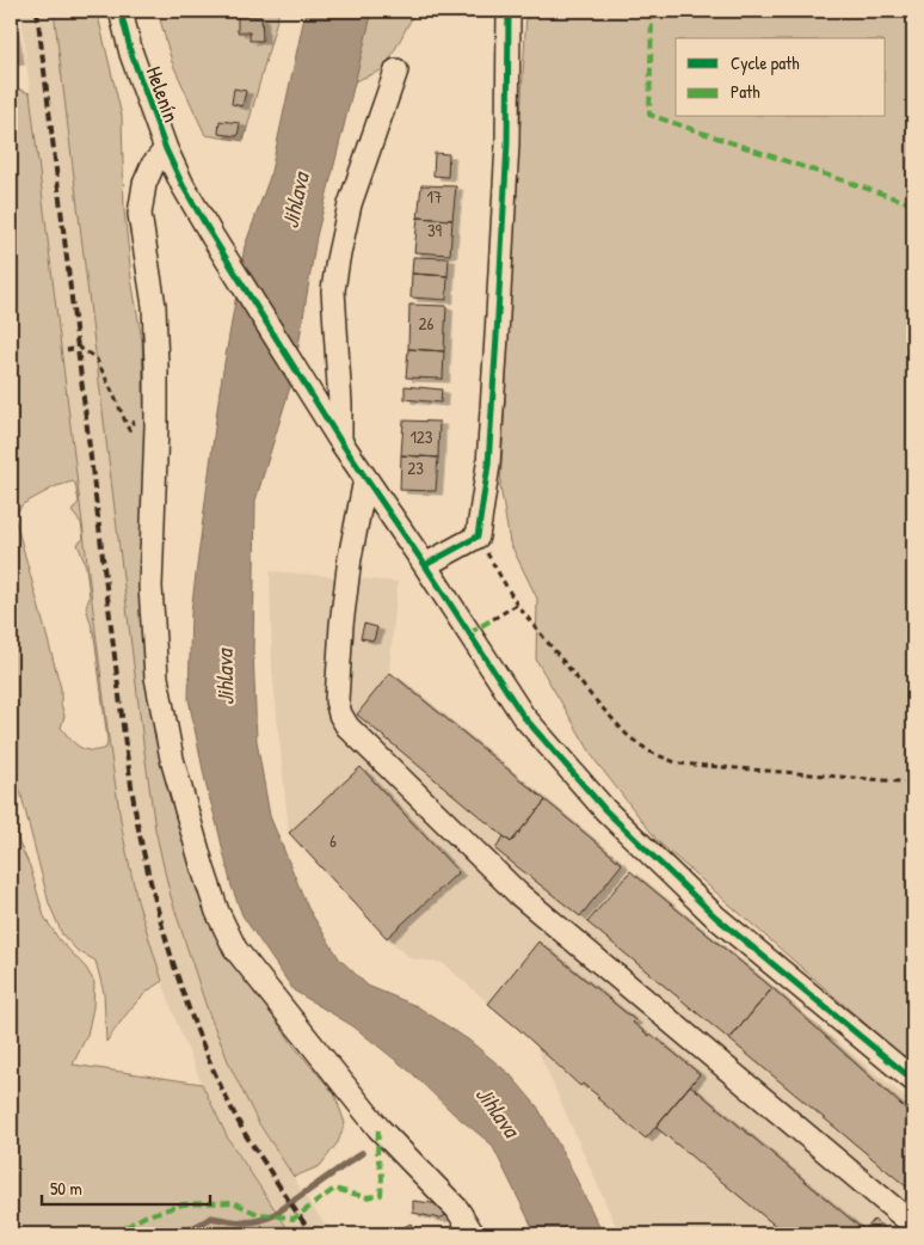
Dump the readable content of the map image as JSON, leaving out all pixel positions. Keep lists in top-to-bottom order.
{
  "streets": {
    "street": ["Helenín"]
  },
  "water": ["Jihlava"],
  "house_numbers": [
    "17",
    "39",
    "26",
    "123",
    "23",
    "6"
  ],
  "legend": ["Cycle path", "Path"],
  "scale_bar": "50 m"
}
